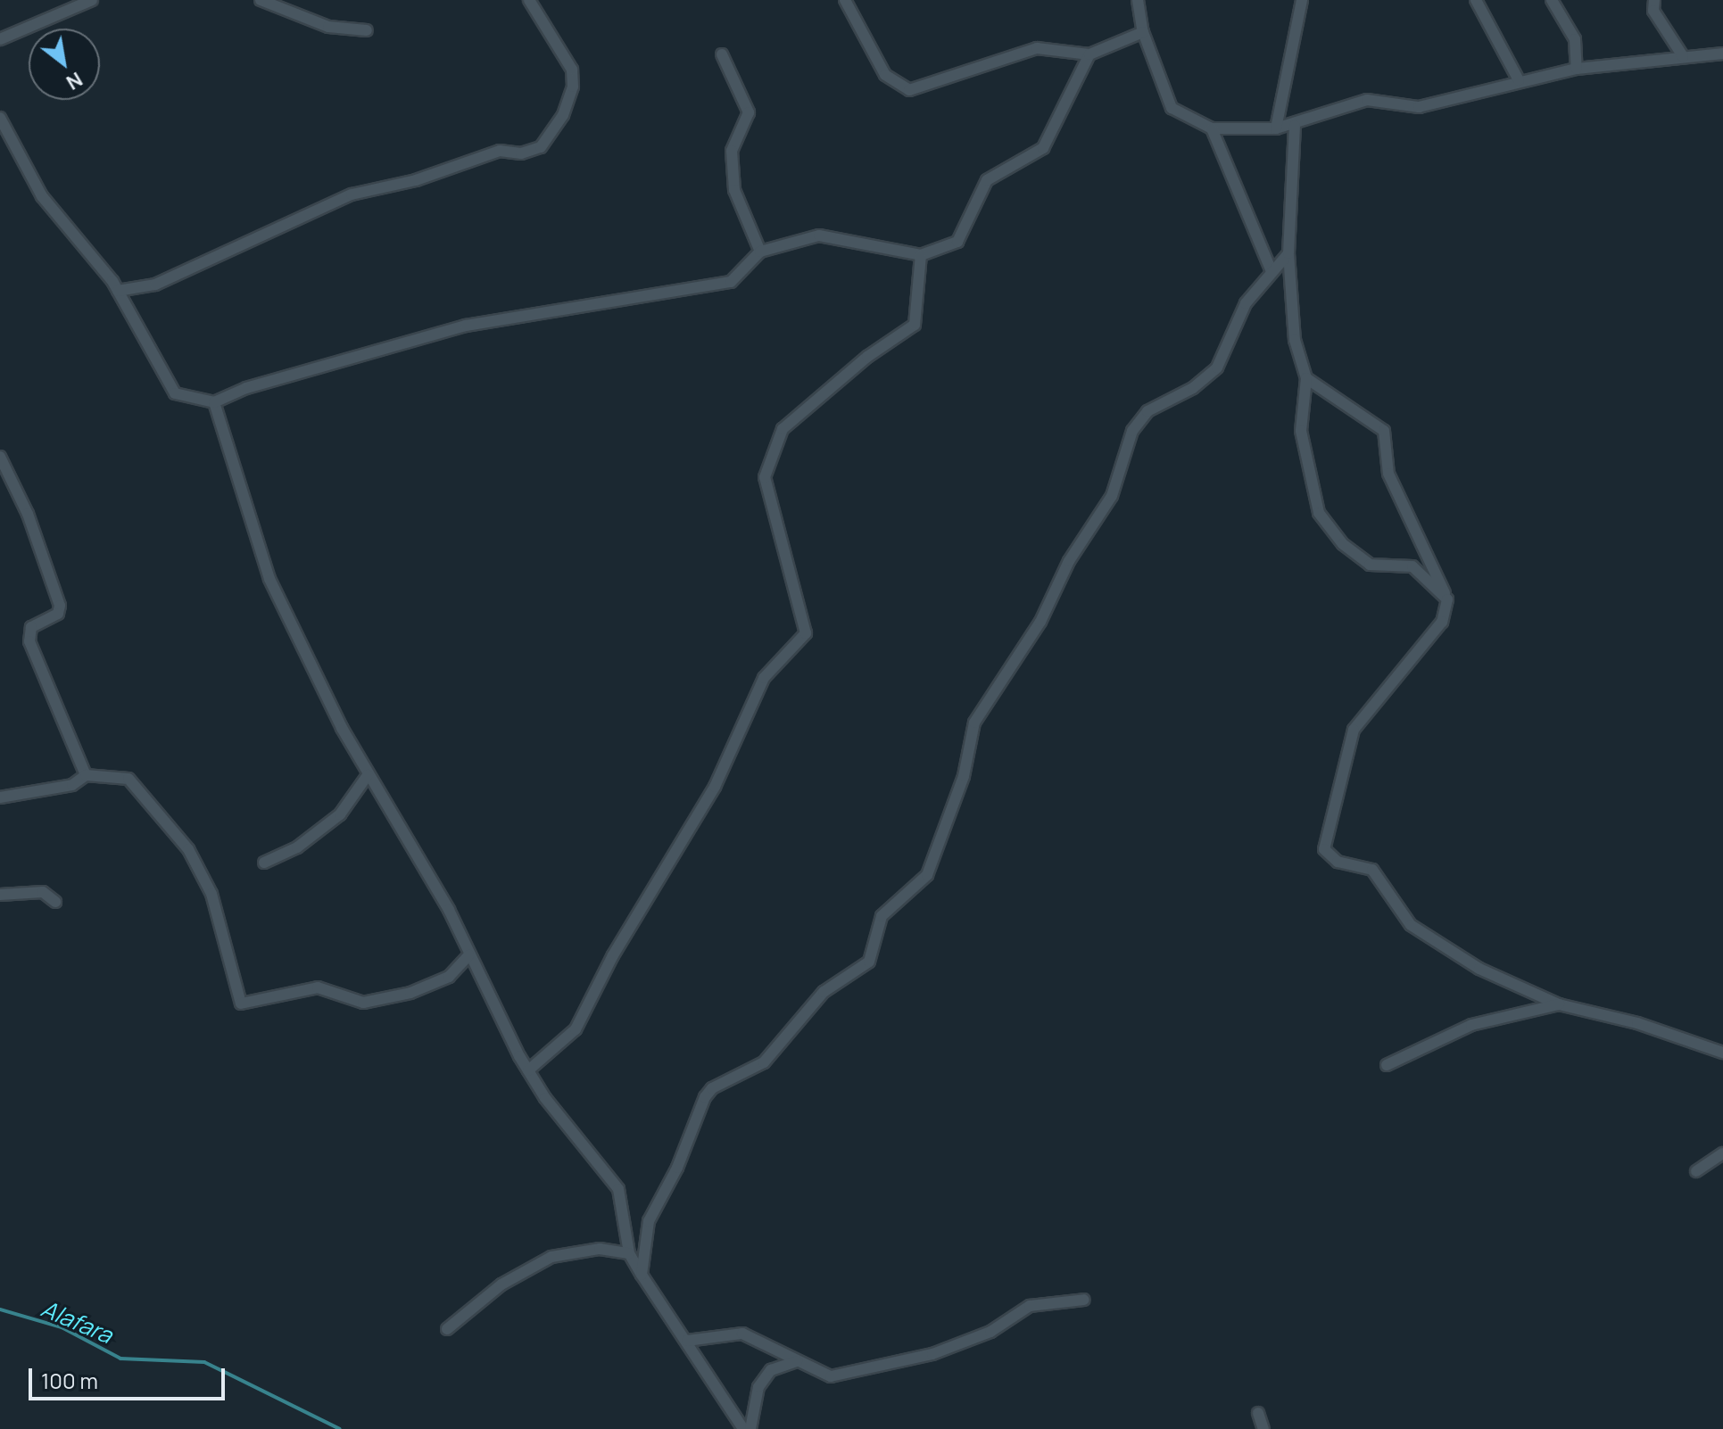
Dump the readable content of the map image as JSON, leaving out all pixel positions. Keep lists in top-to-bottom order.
{
  "water": ["Alafara"],
  "scale_bar": "100 m",
  "north": "bottom right"
}
